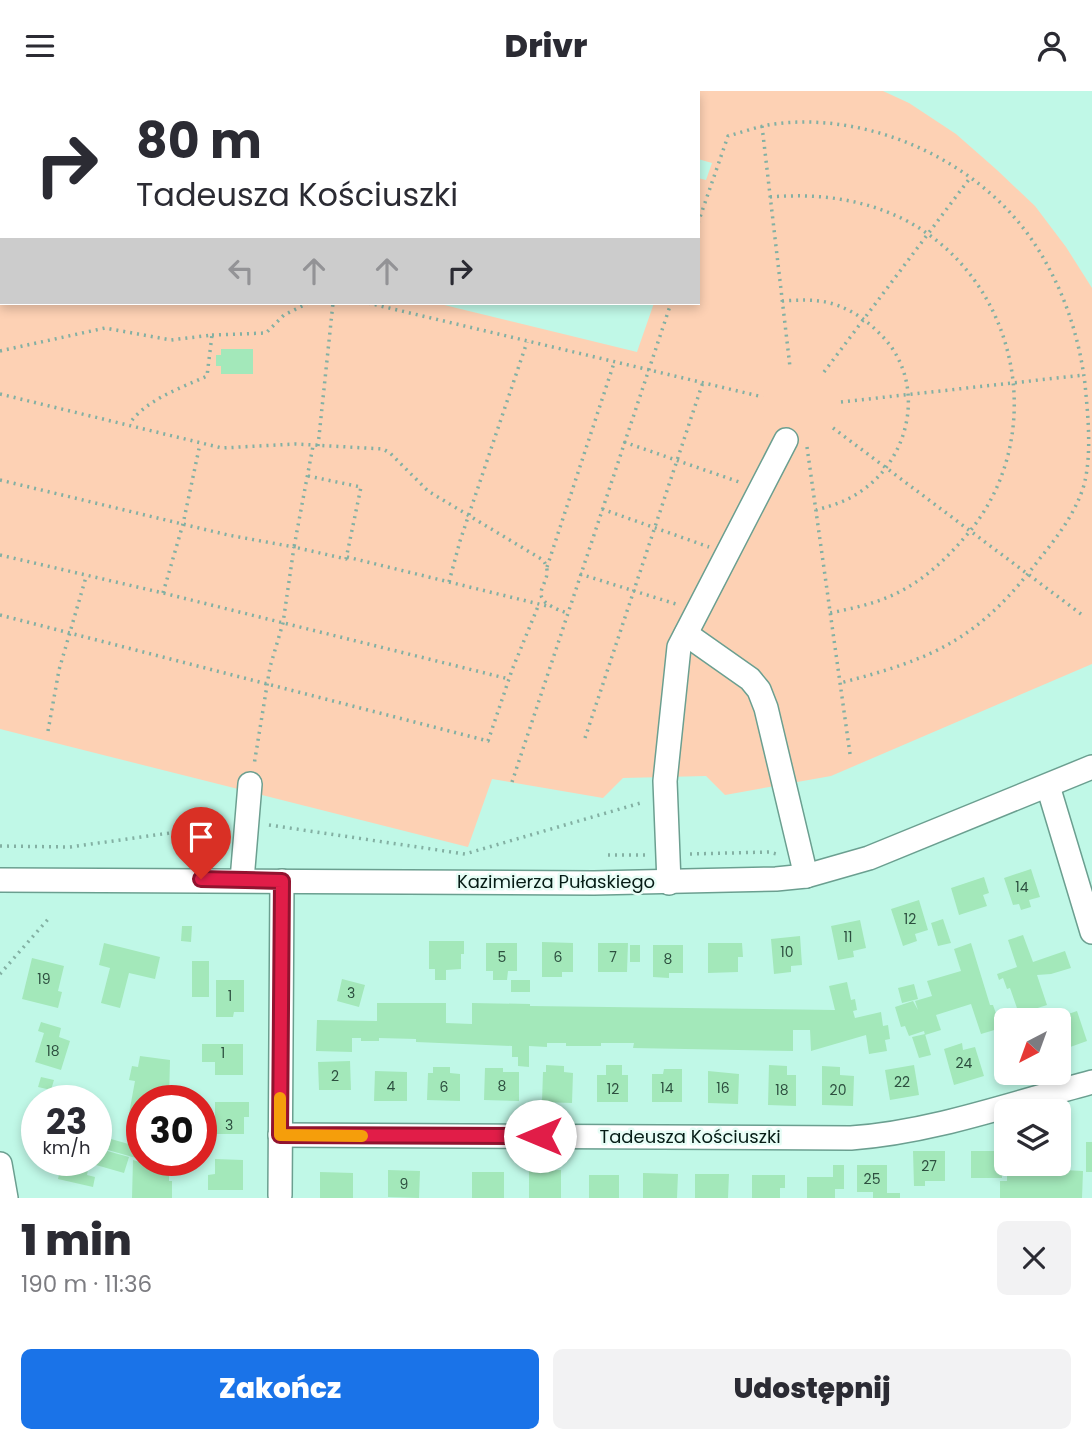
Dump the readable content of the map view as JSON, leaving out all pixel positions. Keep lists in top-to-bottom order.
{
  "streets": {
    "street": ["Kazimierza Pułaskiego", "Tadeusza Kościuszki"]
  },
  "house_numbers": [
    "14",
    "12",
    "11",
    "10",
    "5",
    "6",
    "7",
    "8",
    "19",
    "3",
    "1",
    "18",
    "1",
    "24",
    "2",
    "22",
    "4",
    "8",
    "6",
    "14",
    "16",
    "12",
    "18",
    "20",
    "3",
    "27",
    "25",
    "9"
  ],
  "north": "bottom left",
  "page": {
    "header": "Drivr",
    "turn": ["80 m", "Tadeusza Kościuszki"],
    "speed": "23 km/h",
    "limit": "30",
    "heading": ["1 min", "190 m · 11:36"],
    "buttons": ["Zakończ", "Udostępnij"]
  }
}
